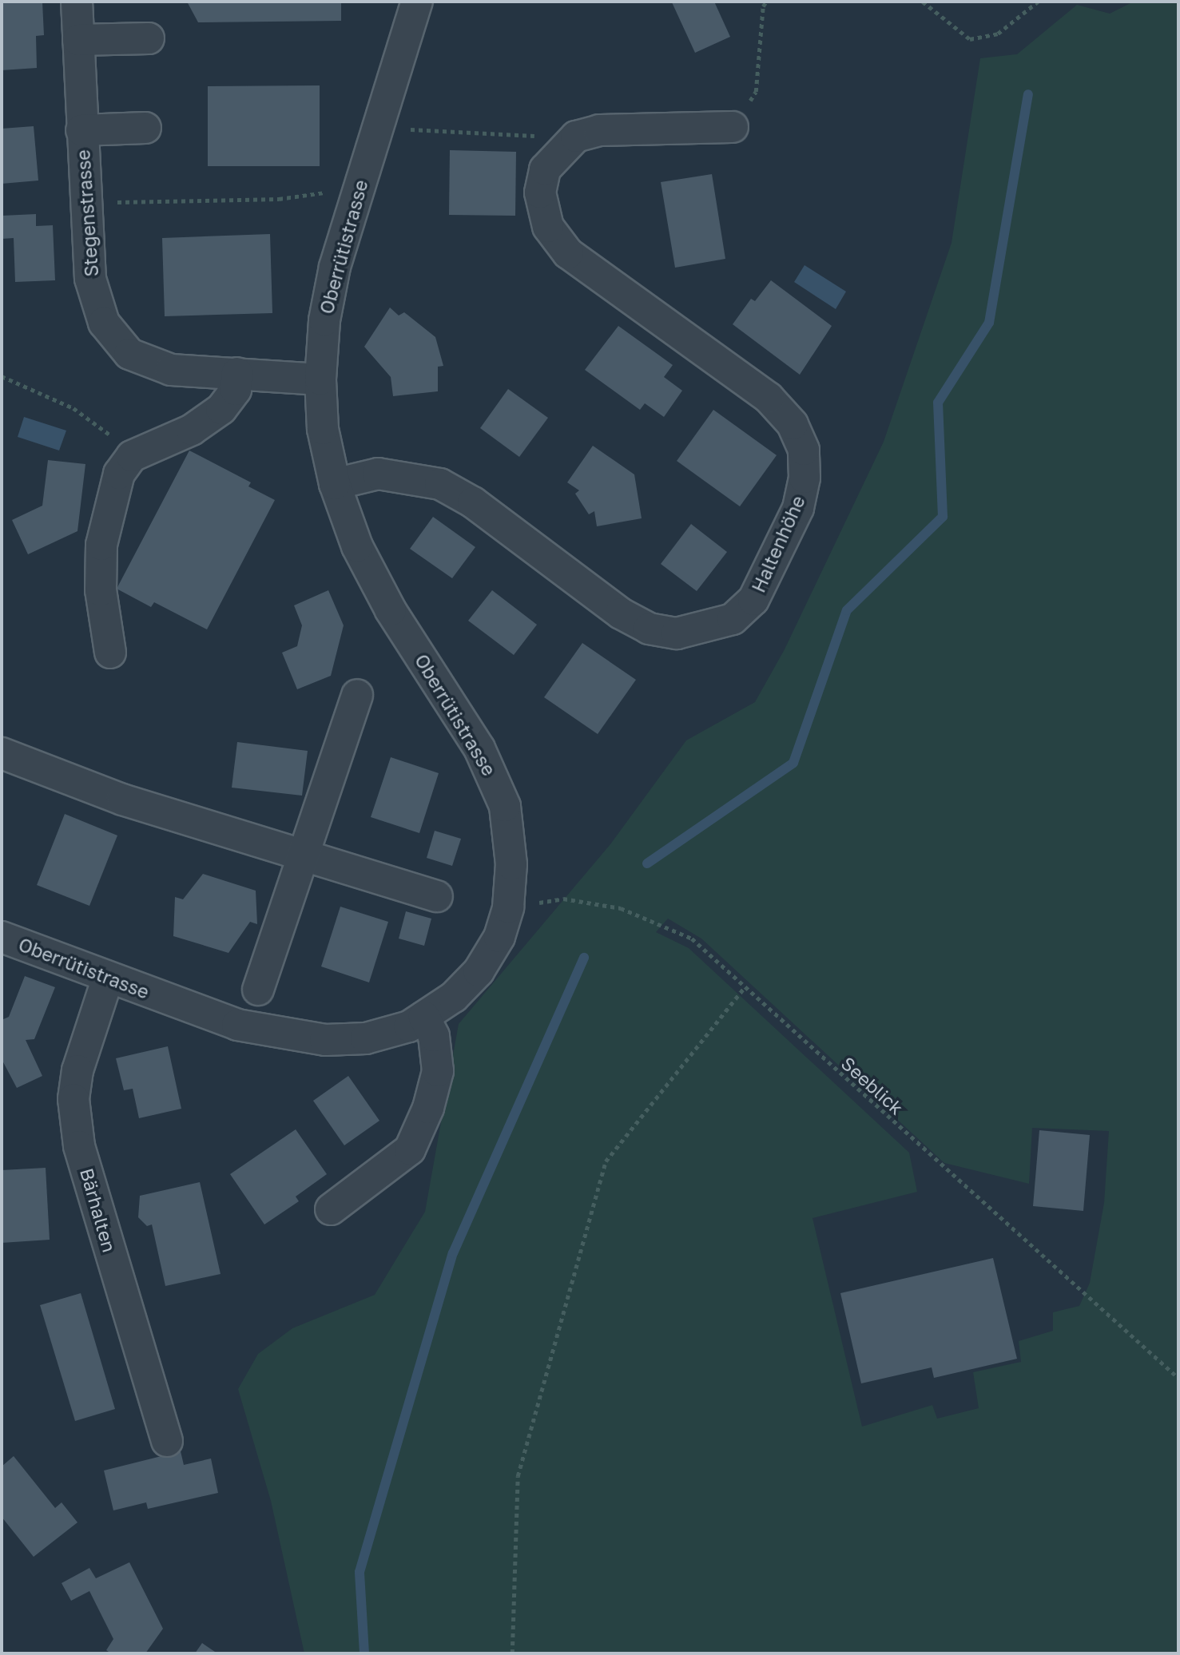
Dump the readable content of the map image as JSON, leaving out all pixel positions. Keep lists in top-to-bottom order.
{
  "streets": {
    "street": [
      "Stegenstrasse",
      "Oberrütistrasse",
      "Haltenhöhe",
      "Bärhalten"
    ],
    "path": ["Seeblick"]
  },
  "crossings": [
    ["Stegenstrasse", "Oberrütistrasse"],
    ["Oberrütistrasse", "Haltenhöhe"],
    ["Oberrütistrasse", "Seeblick"],
    ["Oberrütistrasse", "Bärhalten"]
  ]
}
